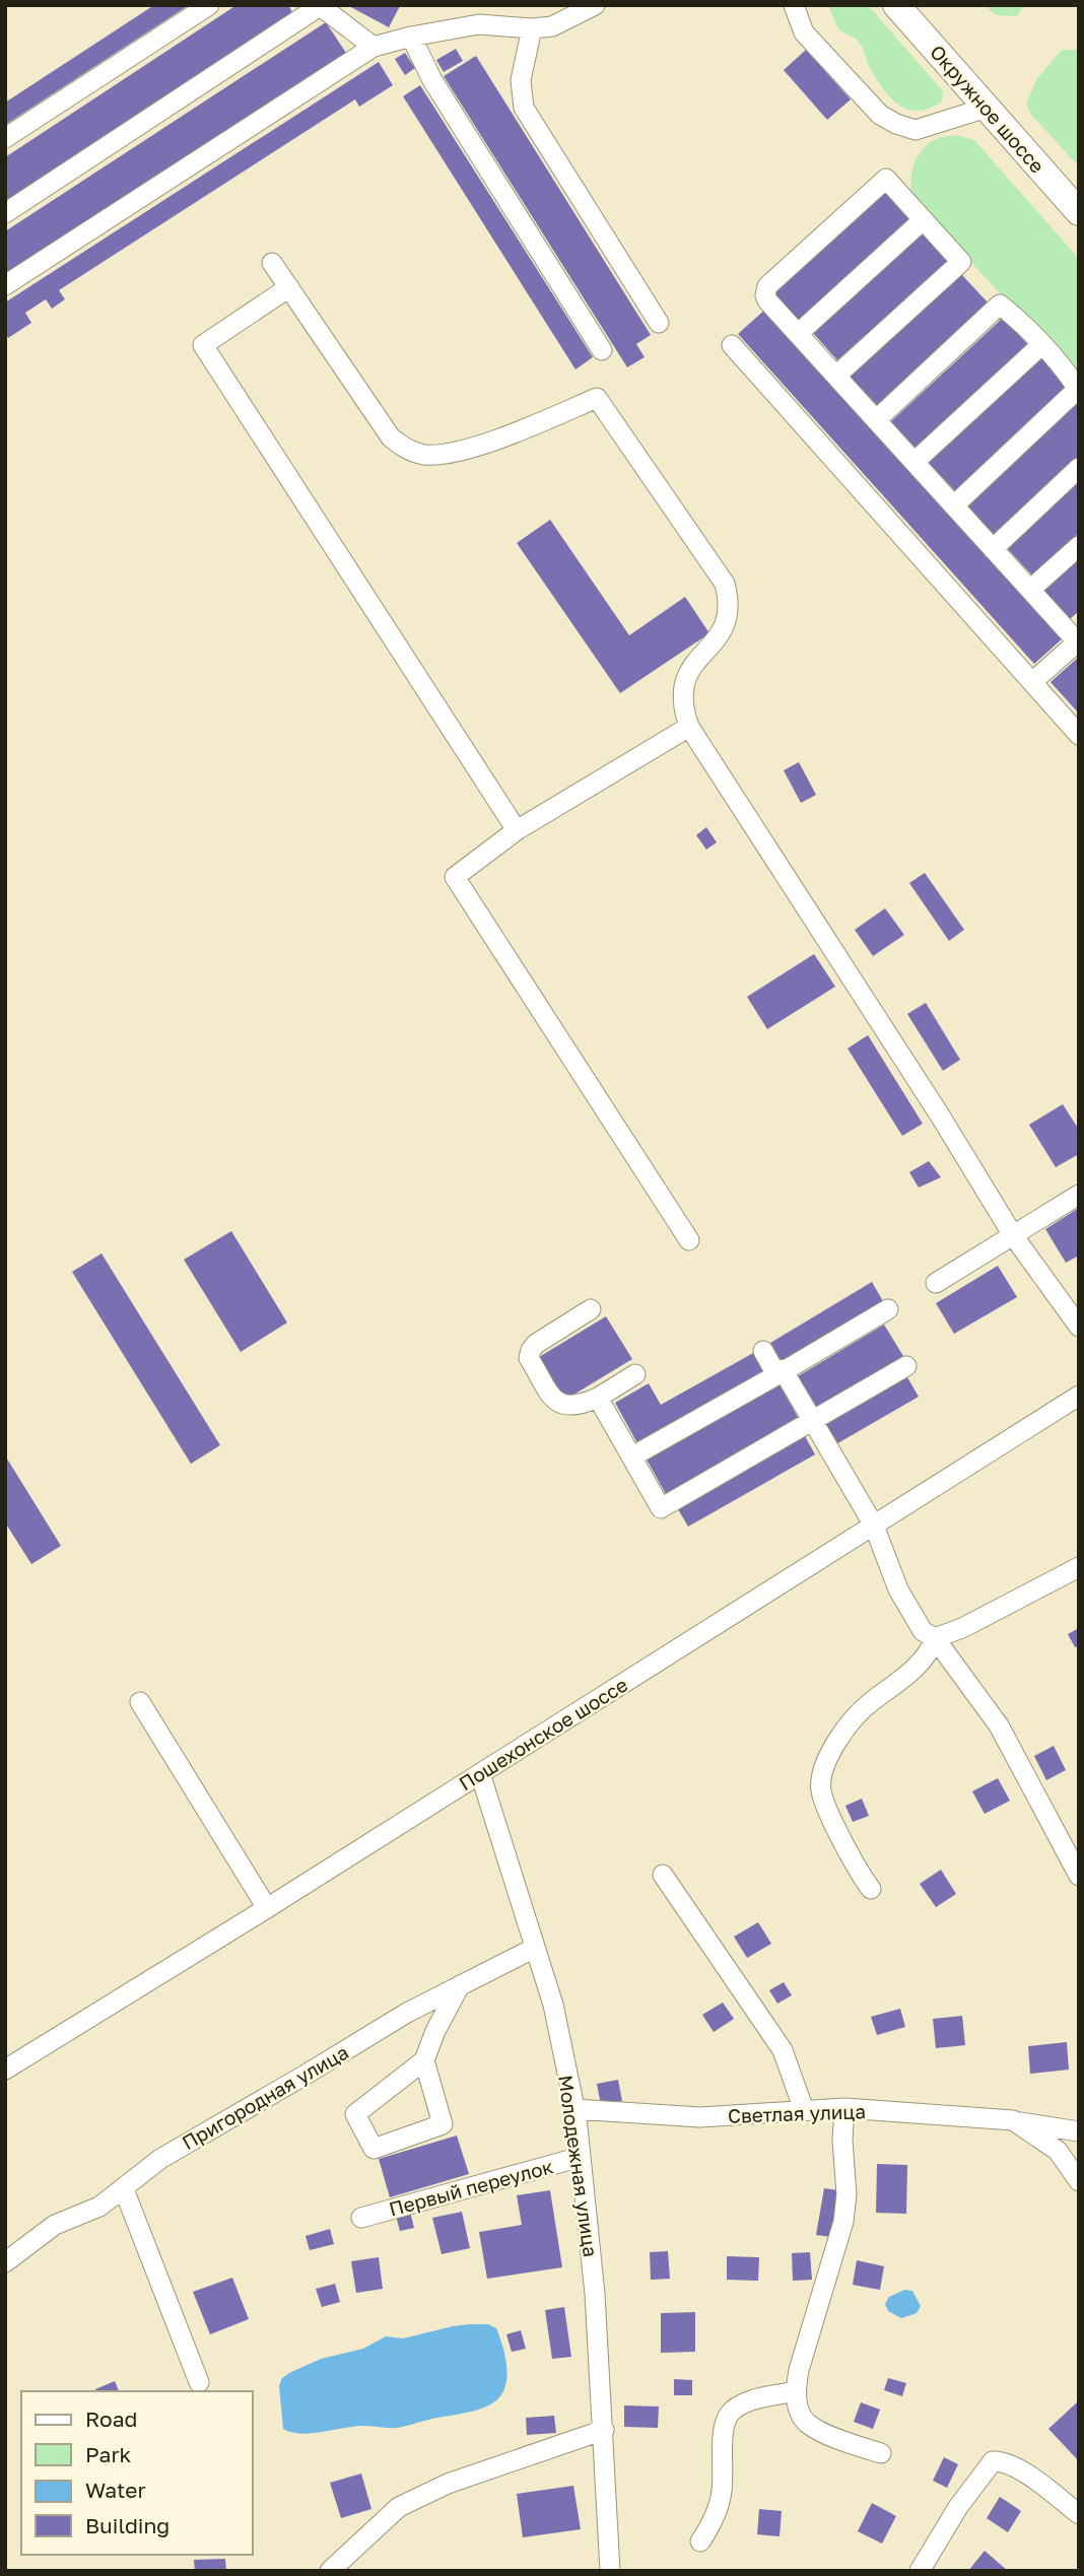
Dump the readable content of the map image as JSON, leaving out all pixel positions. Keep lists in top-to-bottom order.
{
  "streets": {
    "main road": ["Окружное шоссе"],
    "street": [
      "Пошехонское шоссе",
      "Пригородная улица",
      "Светлая улица",
      "Молодежная улица",
      "Первый переулок"
    ]
  },
  "crossings": [
    ["Пошехонское шоссе", "Молодежная улица"],
    ["Пригородная улица", "Молодежная улица"],
    ["Светлая улица", "Молодежная улица"],
    ["Молодежная улица", "Первый переулок"]
  ],
  "legend": [
    "Road",
    "Park",
    "Water",
    "Building"
  ]
}
